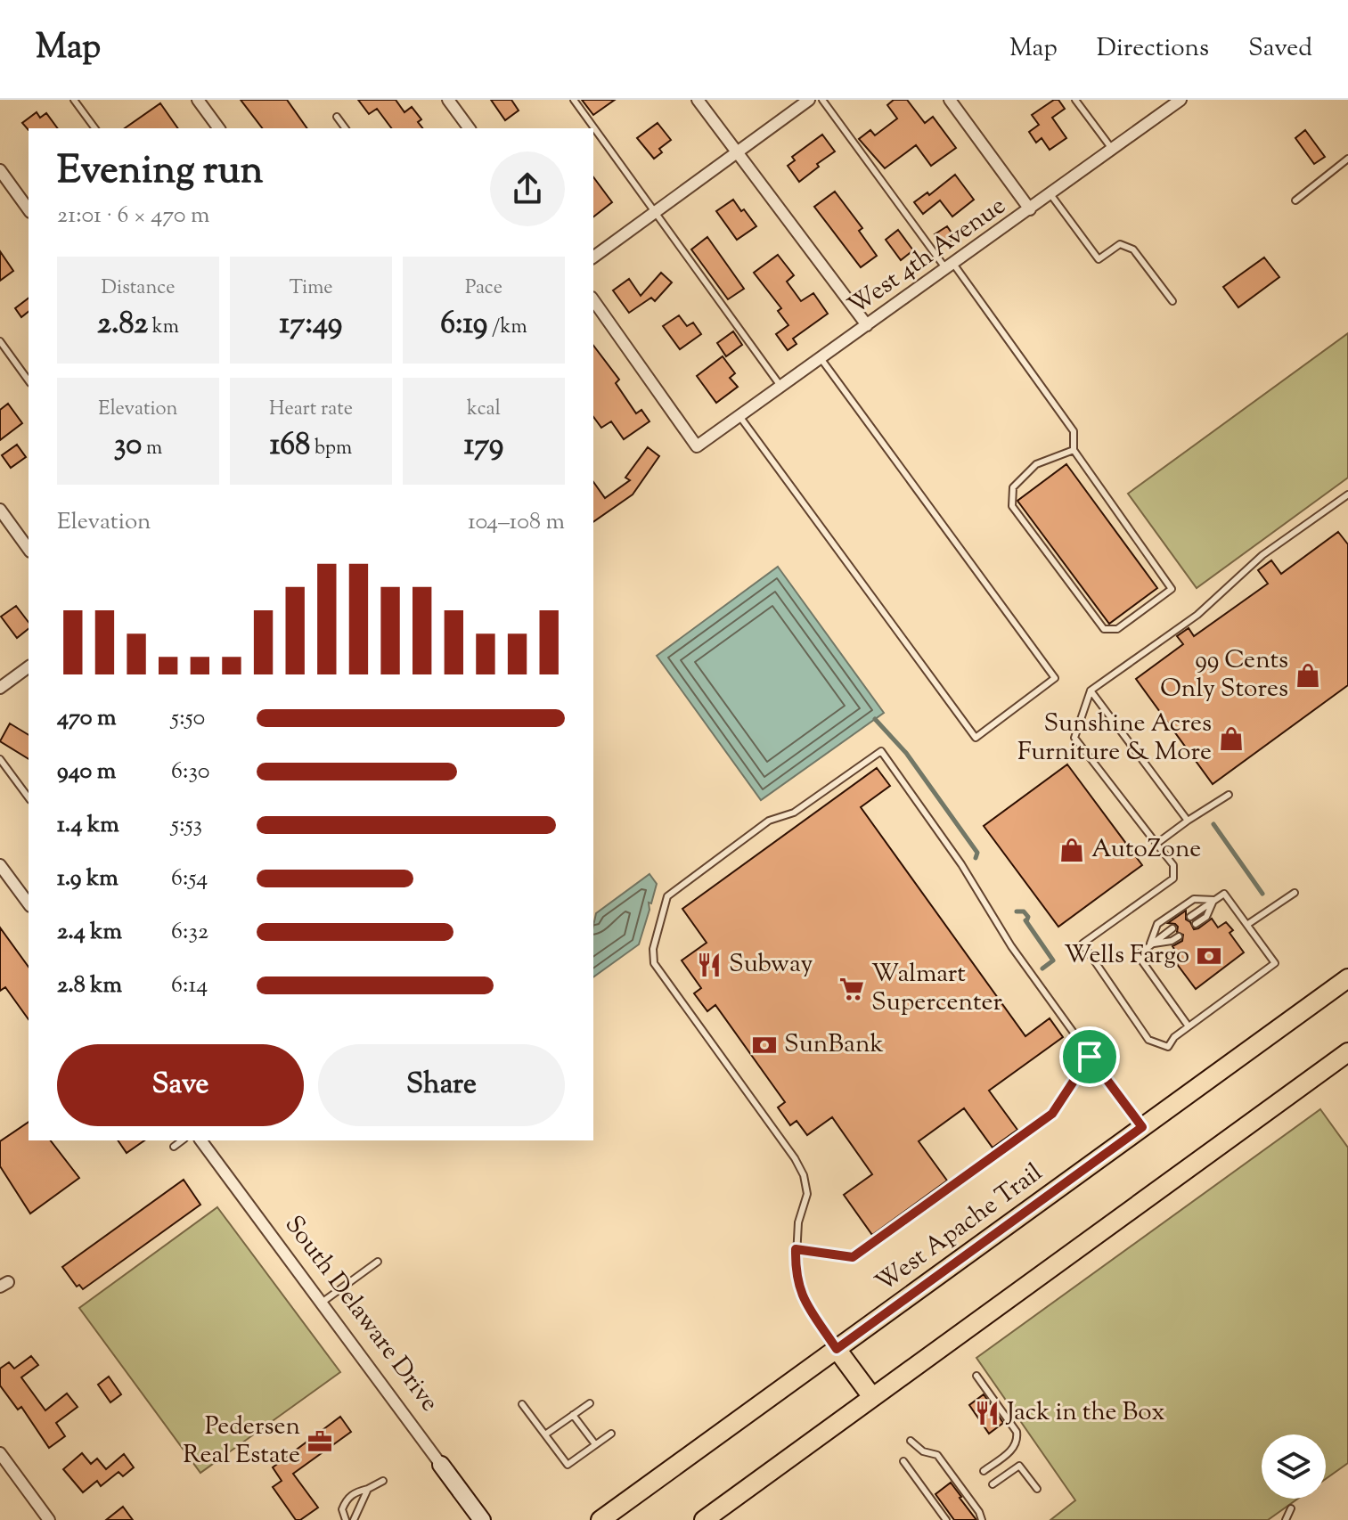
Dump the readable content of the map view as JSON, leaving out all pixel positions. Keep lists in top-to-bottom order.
{
  "streets": {
    "main road": ["West Apache Trail"],
    "street": ["West 4th Avenue", "South Delaware Drive"]
  },
  "places": {
    "shop": ["99 Cents Only Stores", "Sunshine Acres Furniture & More", "AutoZone"],
    "bank": ["Wells Fargo", "SunBank"],
    "restaurant": ["Subway", "Jack in the Box"],
    "supermarket": ["Walmart Supercenter"],
    "office": ["Pedersen Real Estate"]
  },
  "page": {
    "header": "Map",
    "nav": ["Map", "Directions", "Saved"],
    "heading": ["Evening run", "21:01 · 6 × 470 m"],
    "stats": [
      ["Distance", "2.82 km"],
      ["Time", "17:49"],
      ["Pace", "6:19 /km"],
      ["Elevation", "30 m"],
      ["Heart rate", "168 bpm"],
      ["kcal", "179"]
    ],
    "chart": ["Elevation", "104–108 m"],
    "list": [
      {
        "name": "470 m",
        "note": "5:50"
      },
      {
        "name": "940 m",
        "note": "6:30"
      },
      {
        "name": "1.4 km",
        "note": "5:53"
      },
      {
        "name": "1.9 km",
        "note": "6:54"
      },
      {
        "name": "2.4 km",
        "note": "6:32"
      },
      {
        "name": "2.8 km",
        "note": "6:14"
      }
    ],
    "buttons": ["Save", "Share"]
  }
}
